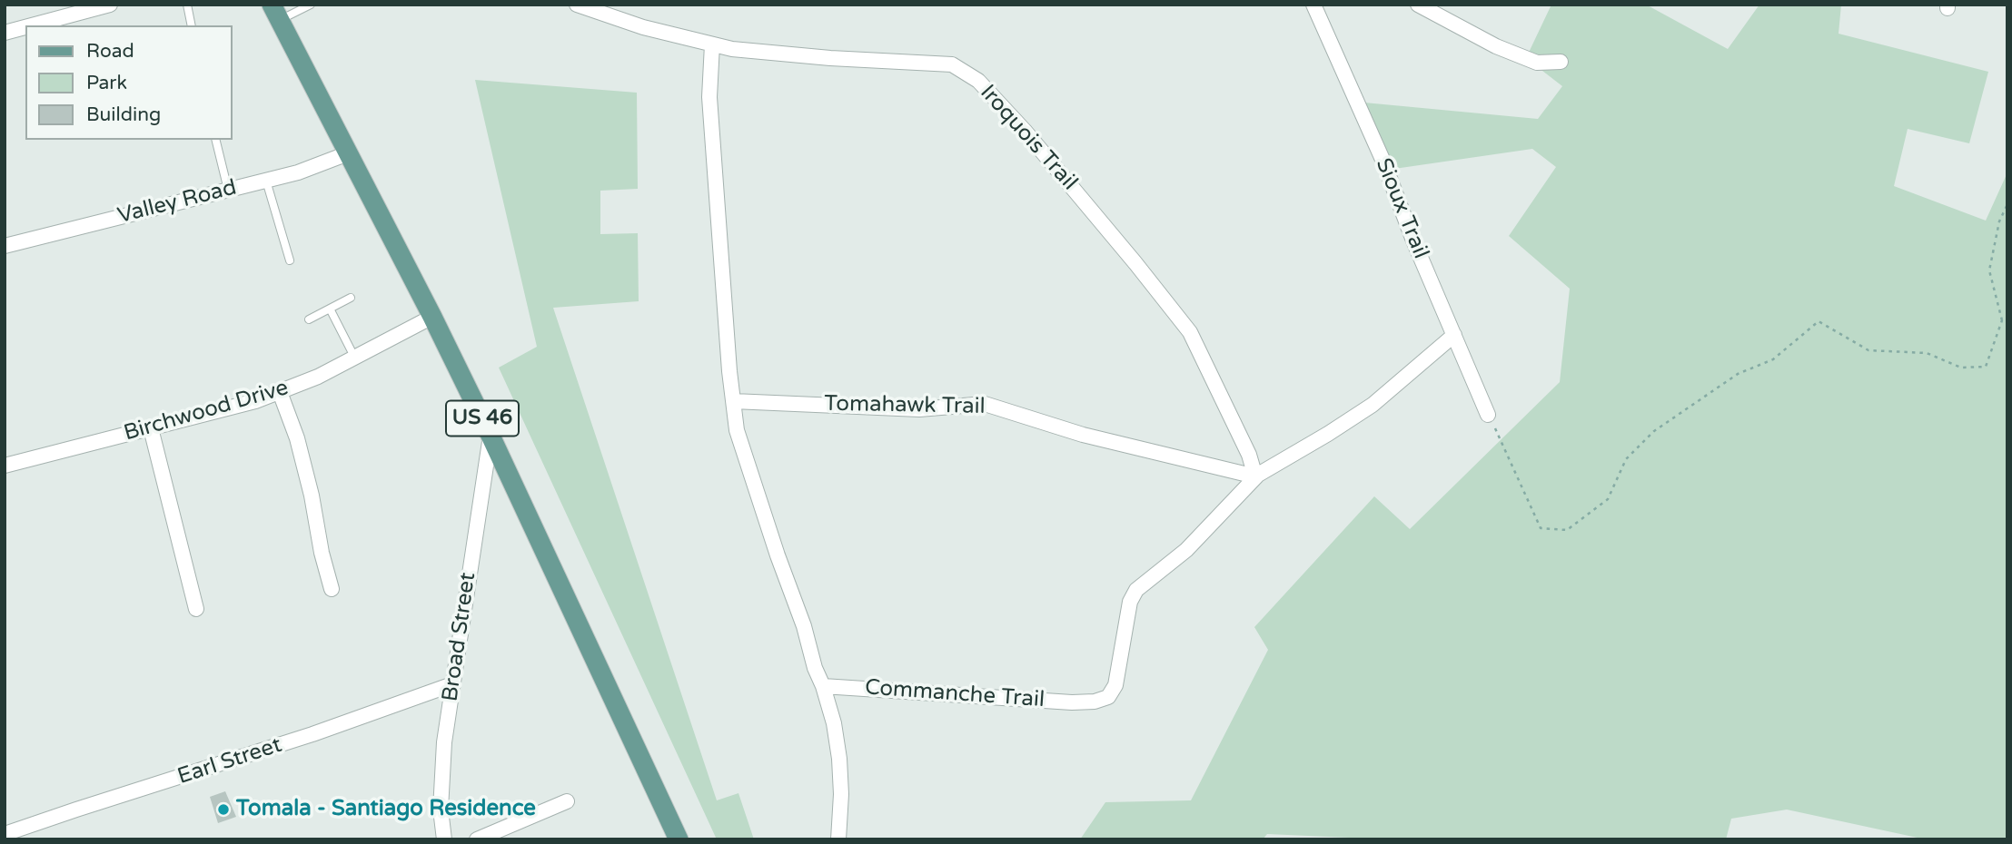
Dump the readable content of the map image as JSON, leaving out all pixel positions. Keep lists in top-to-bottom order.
{
  "streets": {
    "main road": ["US 46"],
    "street": [
      "Iroquois Trail",
      "Valley Road",
      "Sioux Trail",
      "Tomahawk Trail",
      "Birchwood Drive",
      "Broad Street",
      "Commanche Trail",
      "Earl Street"
    ]
  },
  "crossings": [
    ["Iroquois Trail", "Tomahawk Trail"],
    ["Iroquois Trail", "Commanche Trail"],
    ["Valley Road", "US 46"],
    ["Tomahawk Trail", "Commanche Trail"],
    ["Birchwood Drive", "US 46"],
    ["US 46", "Broad Street"],
    ["Broad Street", "Earl Street"]
  ],
  "places": ["Tomala - Santiago Residence"],
  "legend": ["Road", "Park", "Building"]
}
